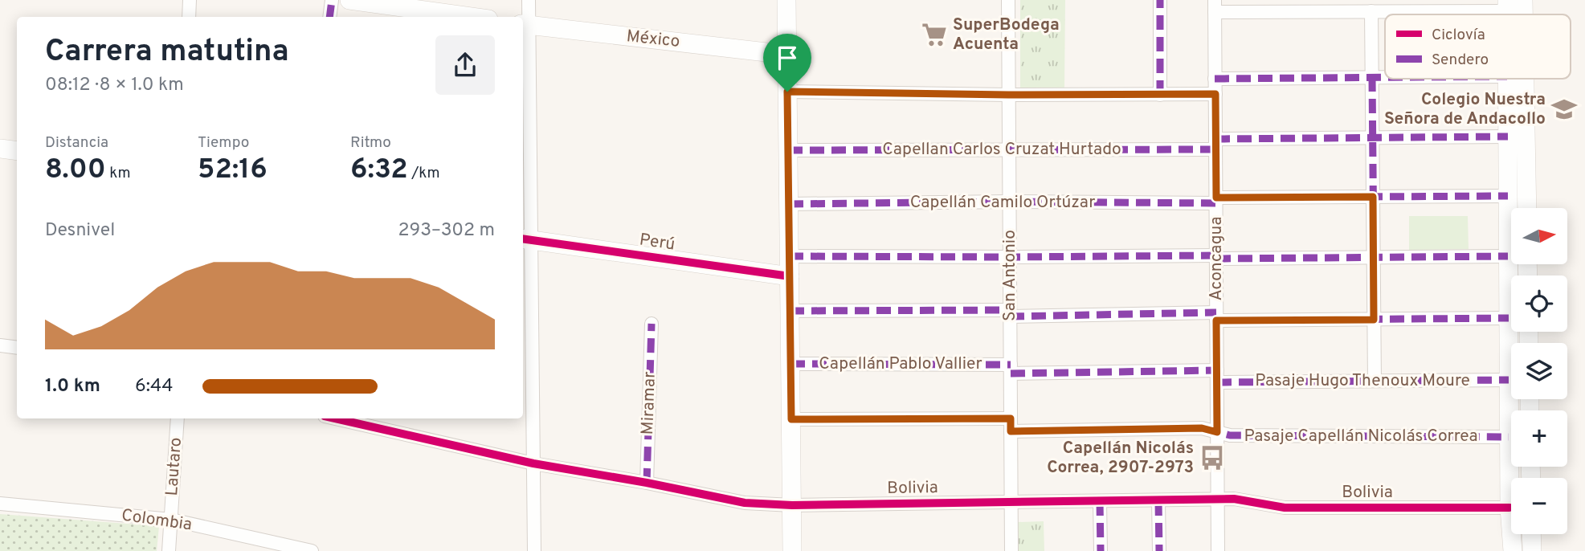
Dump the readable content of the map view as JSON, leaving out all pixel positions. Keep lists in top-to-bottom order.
{
  "streets": {
    "main road": ["México", "Perú"],
    "street": [
      "Capellan Carlos Cruzat Hurtado",
      "Capellán Camilo Ortúzar",
      "Aconcagua",
      "San Antonio",
      "Capellán Pablo Vallier",
      "Pasaje Hugo Thenoux Moure",
      "Miramar",
      "Pasaje Capellán Nicolás Correa",
      "Lautaro",
      "Bolivia",
      "Colombia"
    ]
  },
  "crossings": [
    ["Capellan Carlos Cruzat Hurtado", "Aconcagua"],
    ["Capellan Carlos Cruzat Hurtado", "San Antonio"],
    ["Capellán Camilo Ortúzar", "Aconcagua"],
    ["Capellán Camilo Ortúzar", "San Antonio"],
    ["Aconcagua", "Capellán Pablo Vallier"],
    ["Aconcagua", "Pasaje Hugo Thenoux Moure"],
    ["Aconcagua", "Pasaje Capellán Nicolás Correa"],
    ["Aconcagua", "Bolivia"],
    ["San Antonio", "Capellán Pablo Vallier"],
    ["San Antonio", "Pasaje Capellán Nicolás Correa"],
    ["San Antonio", "Bolivia"],
    ["Capellán Pablo Vallier", "Pasaje Hugo Thenoux Moure"],
    ["Miramar", "Bolivia"],
    ["Lautaro", "Colombia"]
  ],
  "places": {
    "supermarket": ["SuperBodega Acuenta"],
    "school or university": ["Colegio Nuestra Señora de Andacollo"],
    "bus stop": ["Capellán Nicolás Correa, 2907-2973"]
  },
  "legend": ["Ciclovía", "Sendero"],
  "north": "right",
  "page": {
    "heading": ["Carrera matutina", "08:12 · 8 × 1.0 km"],
    "stats": [
      ["Distancia", "8.00 km"],
      ["Tiempo", "52:16"],
      ["Ritmo", "6:32 /km"]
    ],
    "map_buttons": ["+", "−"],
    "chart": ["Desnivel", "293–302 m"],
    "list": [
      {
        "name": "1.0 km",
        "note": "6:44"
      }
    ]
  }
}
